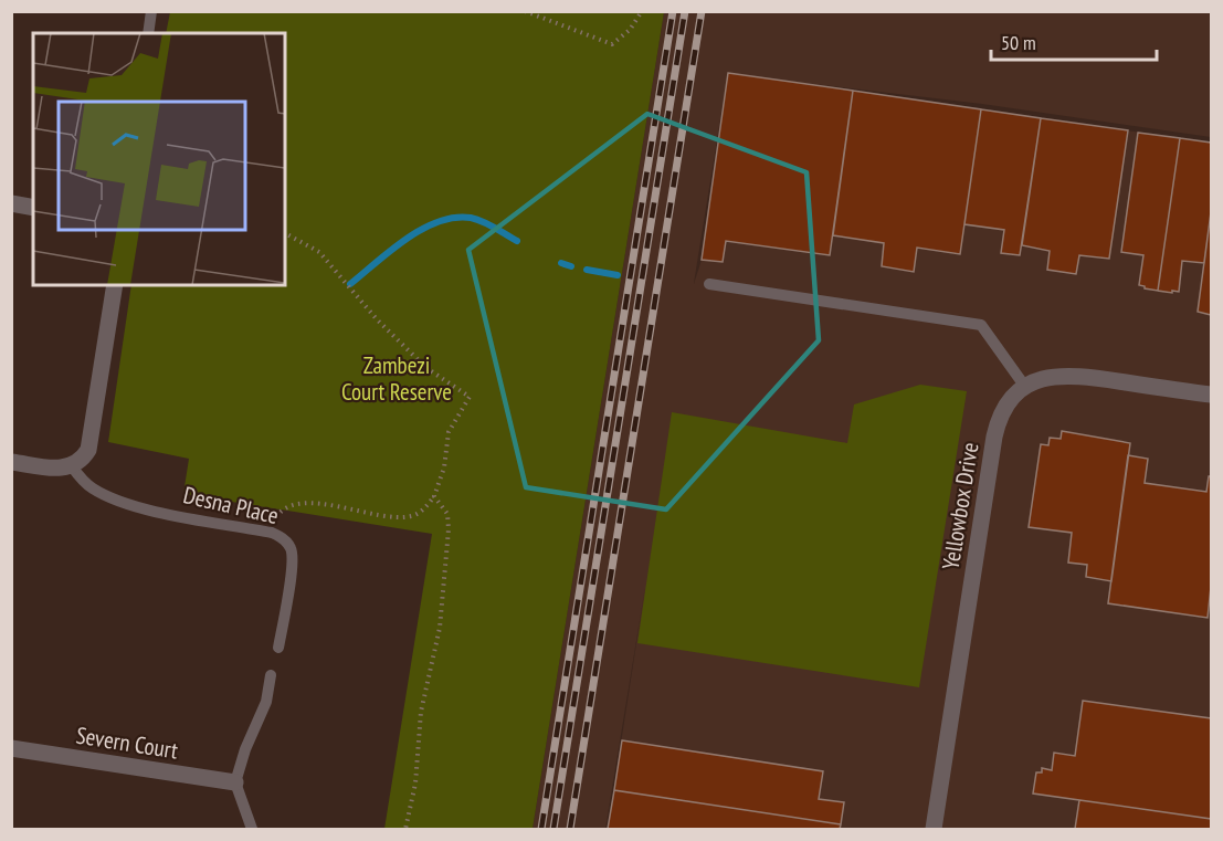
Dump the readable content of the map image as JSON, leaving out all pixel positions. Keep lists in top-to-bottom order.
{
  "streets": {
    "street": ["Yellowbox Drive", "Severn Court"],
    "lane": ["Desna Place"]
  },
  "parks": ["Zambezi Court Reserve"],
  "scale_bar": "50 m"
}
